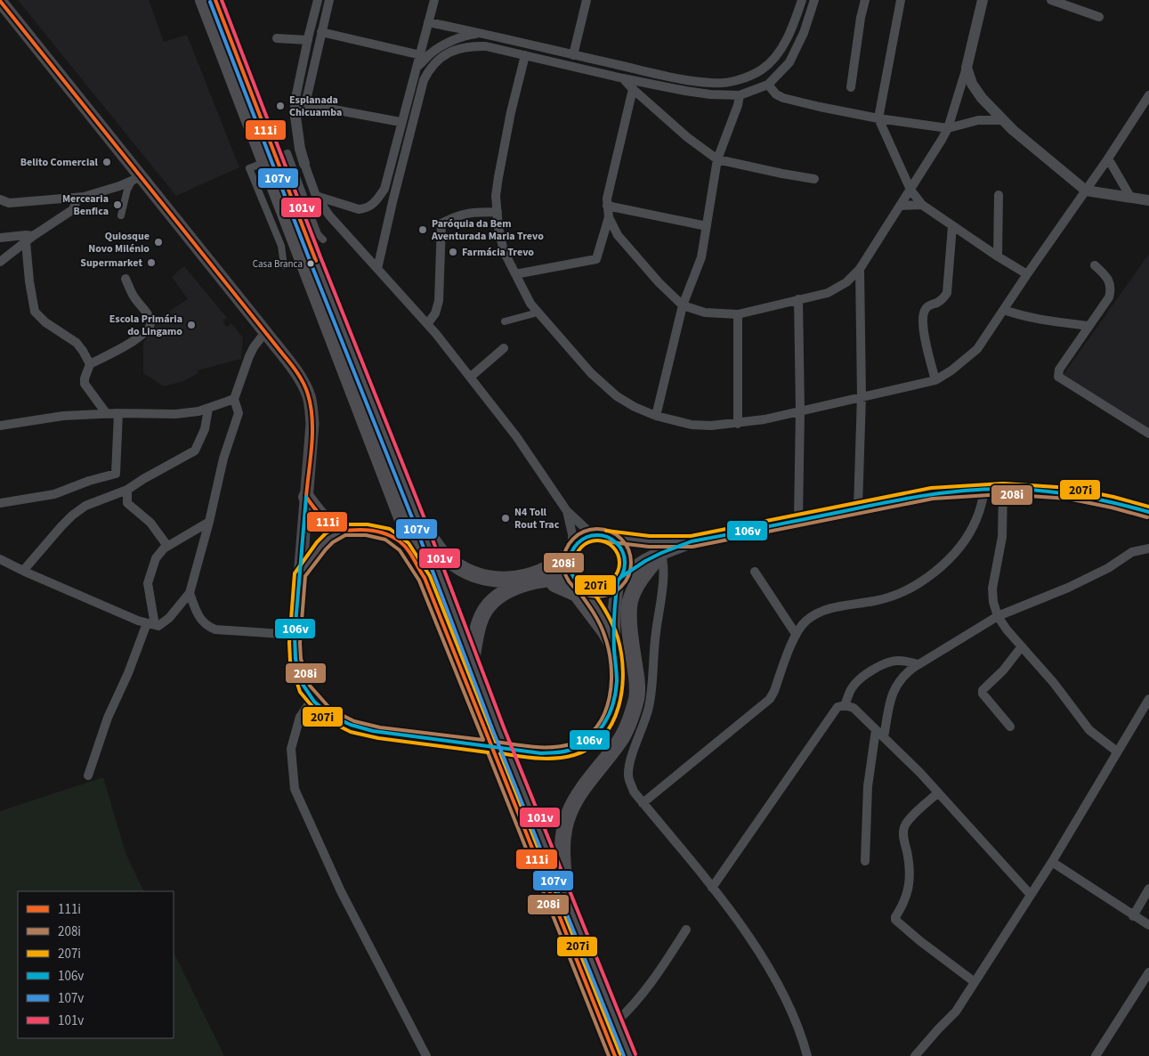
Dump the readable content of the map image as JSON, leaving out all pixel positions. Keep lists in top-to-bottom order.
{
  "places": [
    "Esplanada Chicuamba",
    "Belito Comercial",
    "Mercearia Benfica",
    "Paróquia da Bem Aventurada Maria Trevo",
    "Quiosque Novo Milénio",
    "Farmácia Trevo",
    "Supermarket",
    "Casa Branca",
    "Escola Primária do Lingamo",
    "N4 Toll Rout Trac"
  ],
  "lines": [
    "transit line 111i",
    "transit line 101v",
    "transit line 107v",
    "transit line 207i",
    "transit line 106v",
    "transit line 208i"
  ],
  "legend": [
    "111i",
    "208i",
    "207i",
    "106v",
    "107v",
    "101v"
  ]
}
